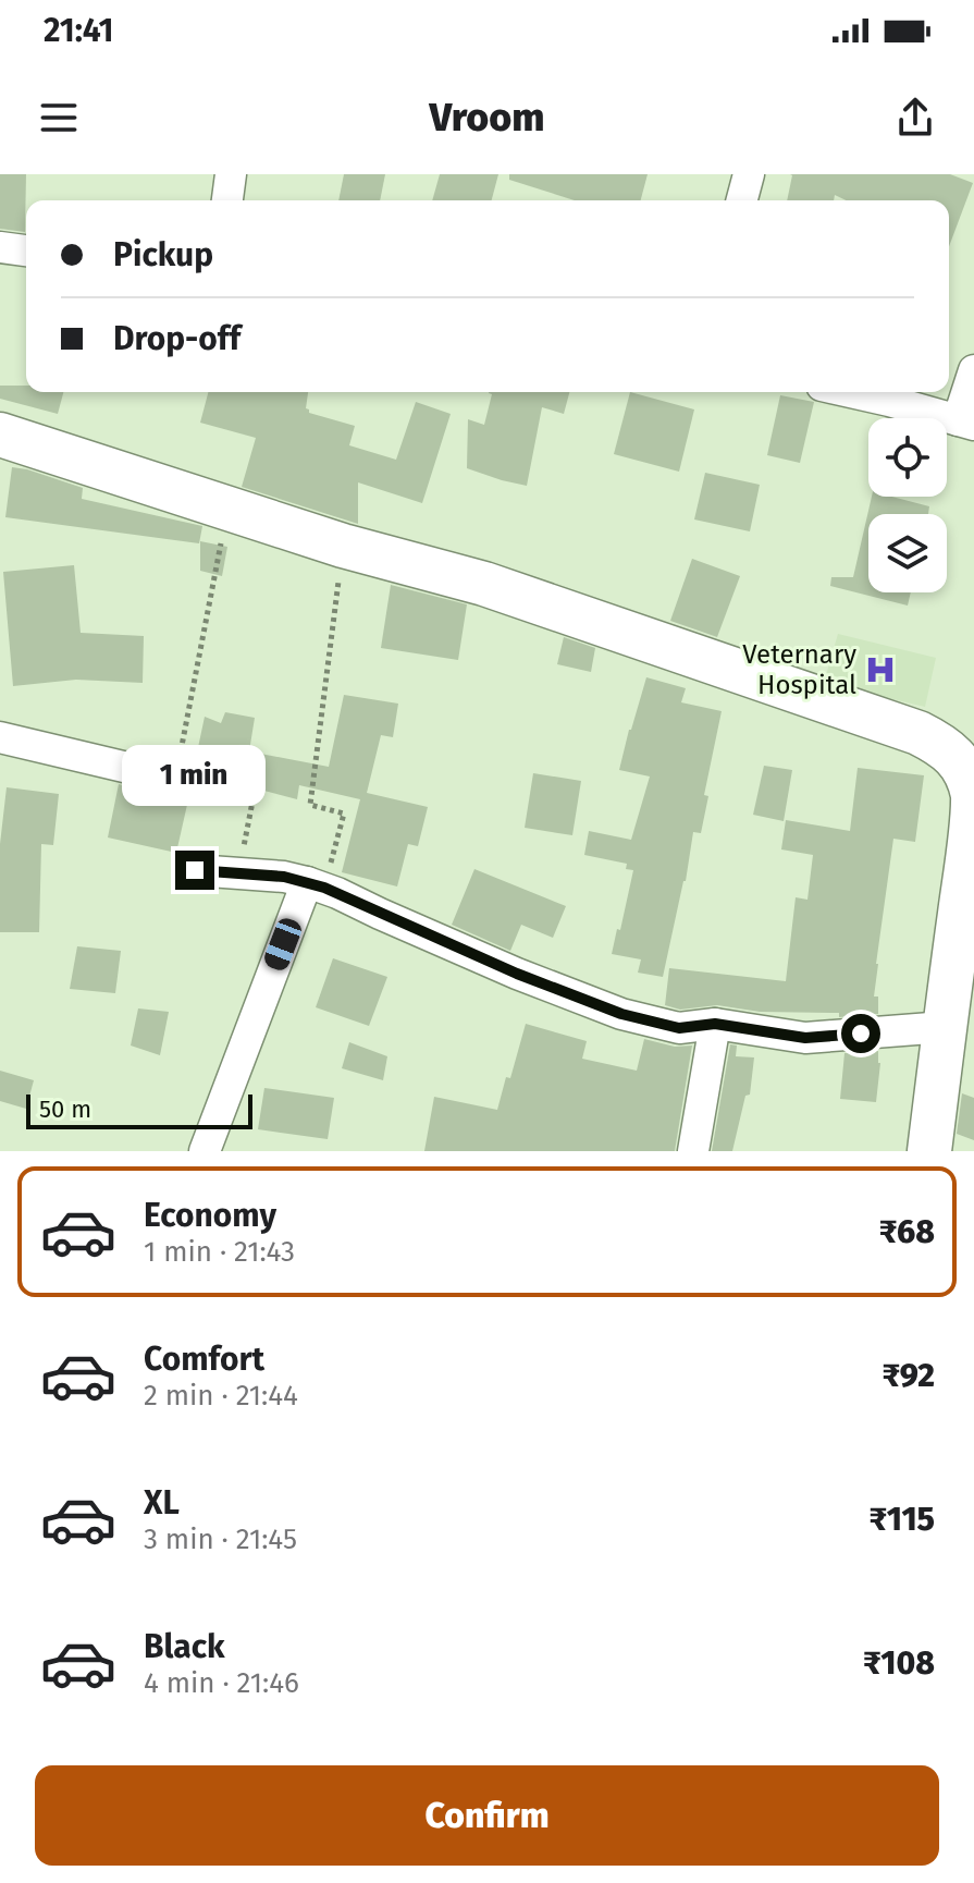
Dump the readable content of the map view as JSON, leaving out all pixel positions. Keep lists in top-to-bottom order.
{
  "places": {
    "hospital": ["Veternary Hospital"]
  },
  "scale_bar": "50 m",
  "page": {
    "status": "21:41",
    "header": "Vroom",
    "banner": ["Pickup", "Drop-off"],
    "bubble": "1 min",
    "scale": "50 m",
    "list": [
      {
        "name": "Economy",
        "note": "1 min · 21:43",
        "value": "₹68"
      },
      {
        "name": "Comfort",
        "note": "2 min · 21:44",
        "value": "₹92"
      },
      {
        "name": "XL",
        "note": "3 min · 21:45",
        "value": "₹115"
      },
      {
        "name": "Black",
        "note": "4 min · 21:46",
        "value": "₹108"
      }
    ],
    "buttons": "Confirm"
  }
}
